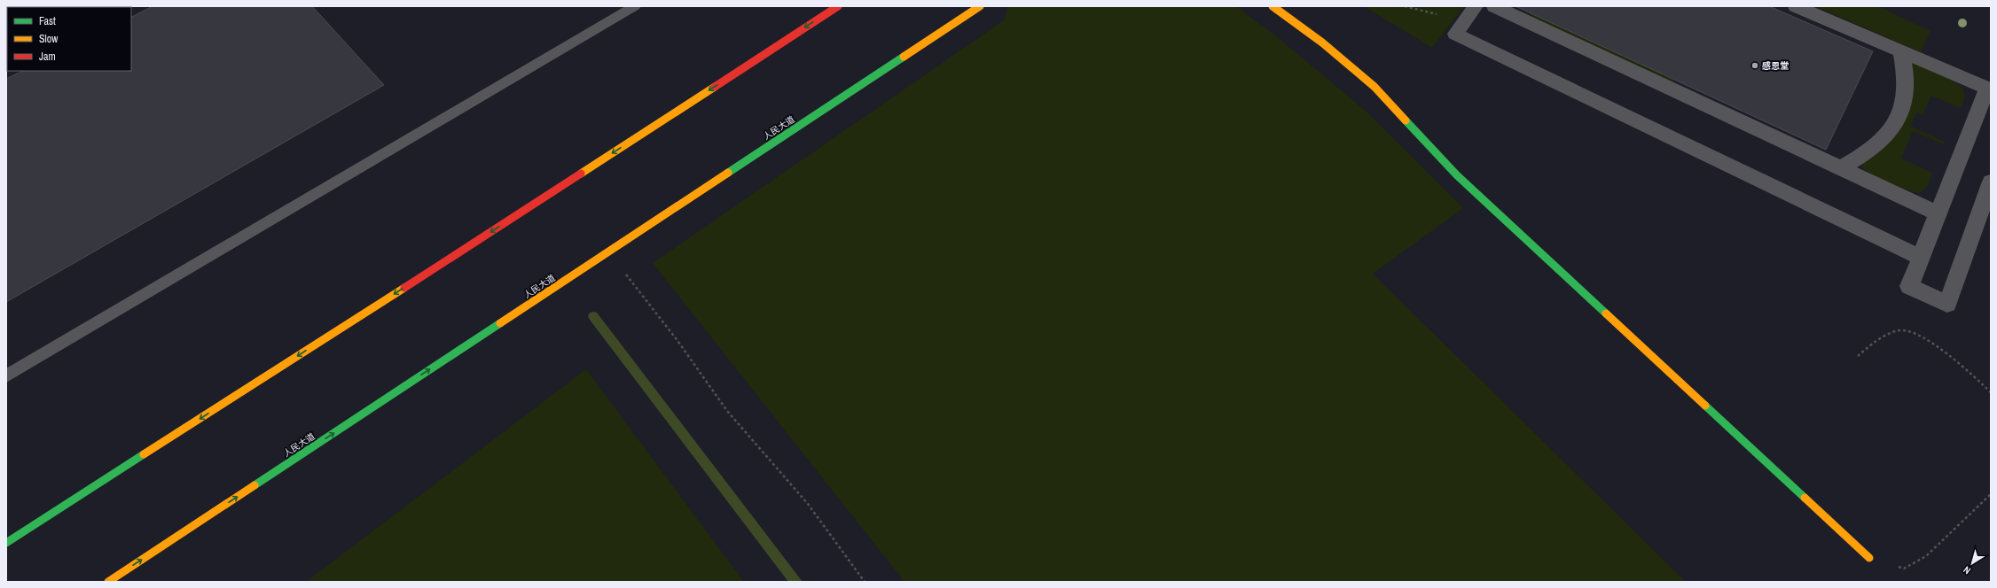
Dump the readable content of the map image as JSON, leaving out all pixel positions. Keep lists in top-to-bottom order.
{
  "streets": {
    "street": ["人民大道"]
  },
  "one_way": ["人民大道"],
  "places": ["感恩堂"],
  "legend": ["Fast", "Slow", "Jam"],
  "north": "bottom left"
}
